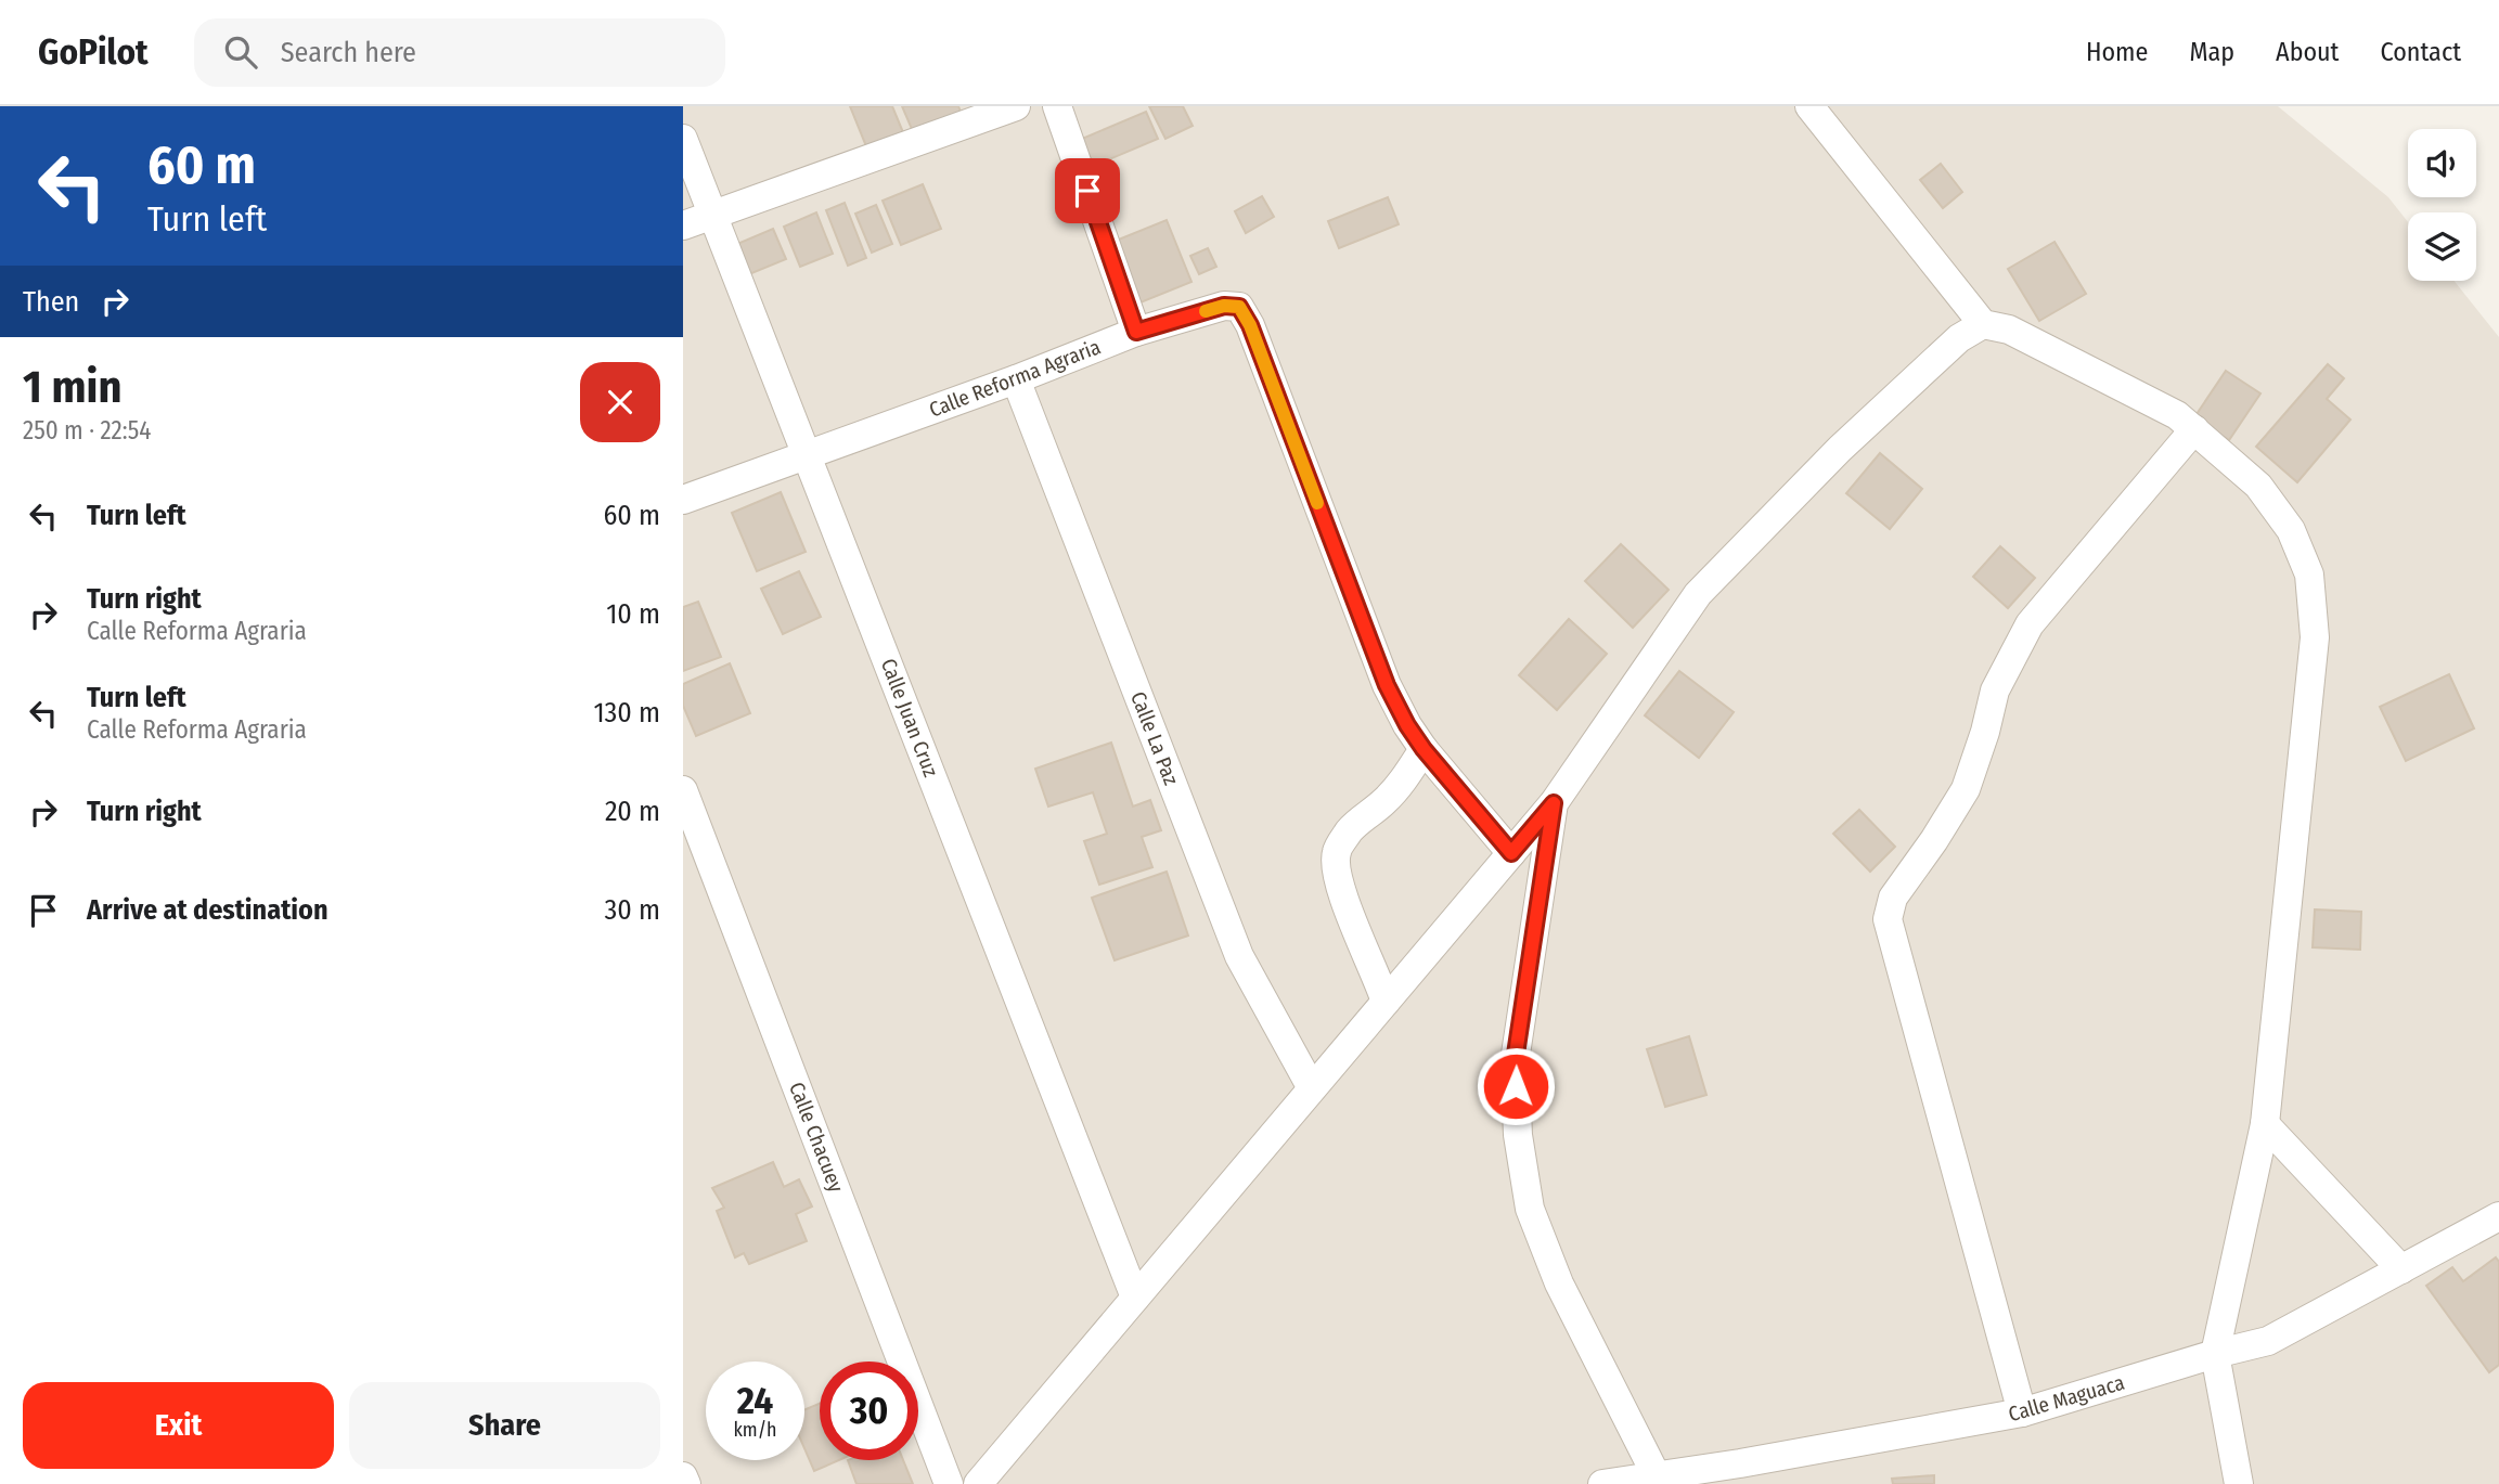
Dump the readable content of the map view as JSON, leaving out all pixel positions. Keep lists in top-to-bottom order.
{
  "streets": {
    "street": [
      "Calle Reforma Agraria",
      "Calle Juan Cruz",
      "Calle La Paz",
      "Calle Chacuey",
      "Calle Maguaca"
    ]
  },
  "crossings": [
    ["Calle Reforma Agraria", "Calle Juan Cruz"],
    ["Calle Reforma Agraria", "Calle La Paz"]
  ],
  "page": {
    "header": "GoPilot",
    "search": "Search here",
    "nav": [
      "Home",
      "Map",
      "About",
      "Contact"
    ],
    "turn": ["60 m", "Turn left"],
    "then": "Then",
    "heading": ["1 min", "250 m · 22:54"],
    "list": [
      {
        "name": "Turn left",
        "value": "60 m"
      },
      {
        "name": "Turn right",
        "note": "Calle Reforma Agraria",
        "value": "10 m"
      },
      {
        "name": "Turn left",
        "note": "Calle Reforma Agraria",
        "value": "130 m"
      },
      {
        "name": "Turn right",
        "value": "20 m"
      },
      {
        "name": "Arrive at destination",
        "value": "30 m"
      }
    ],
    "speed": "24 km/h",
    "limit": "30",
    "buttons": ["Exit", "Share"]
  }
}
